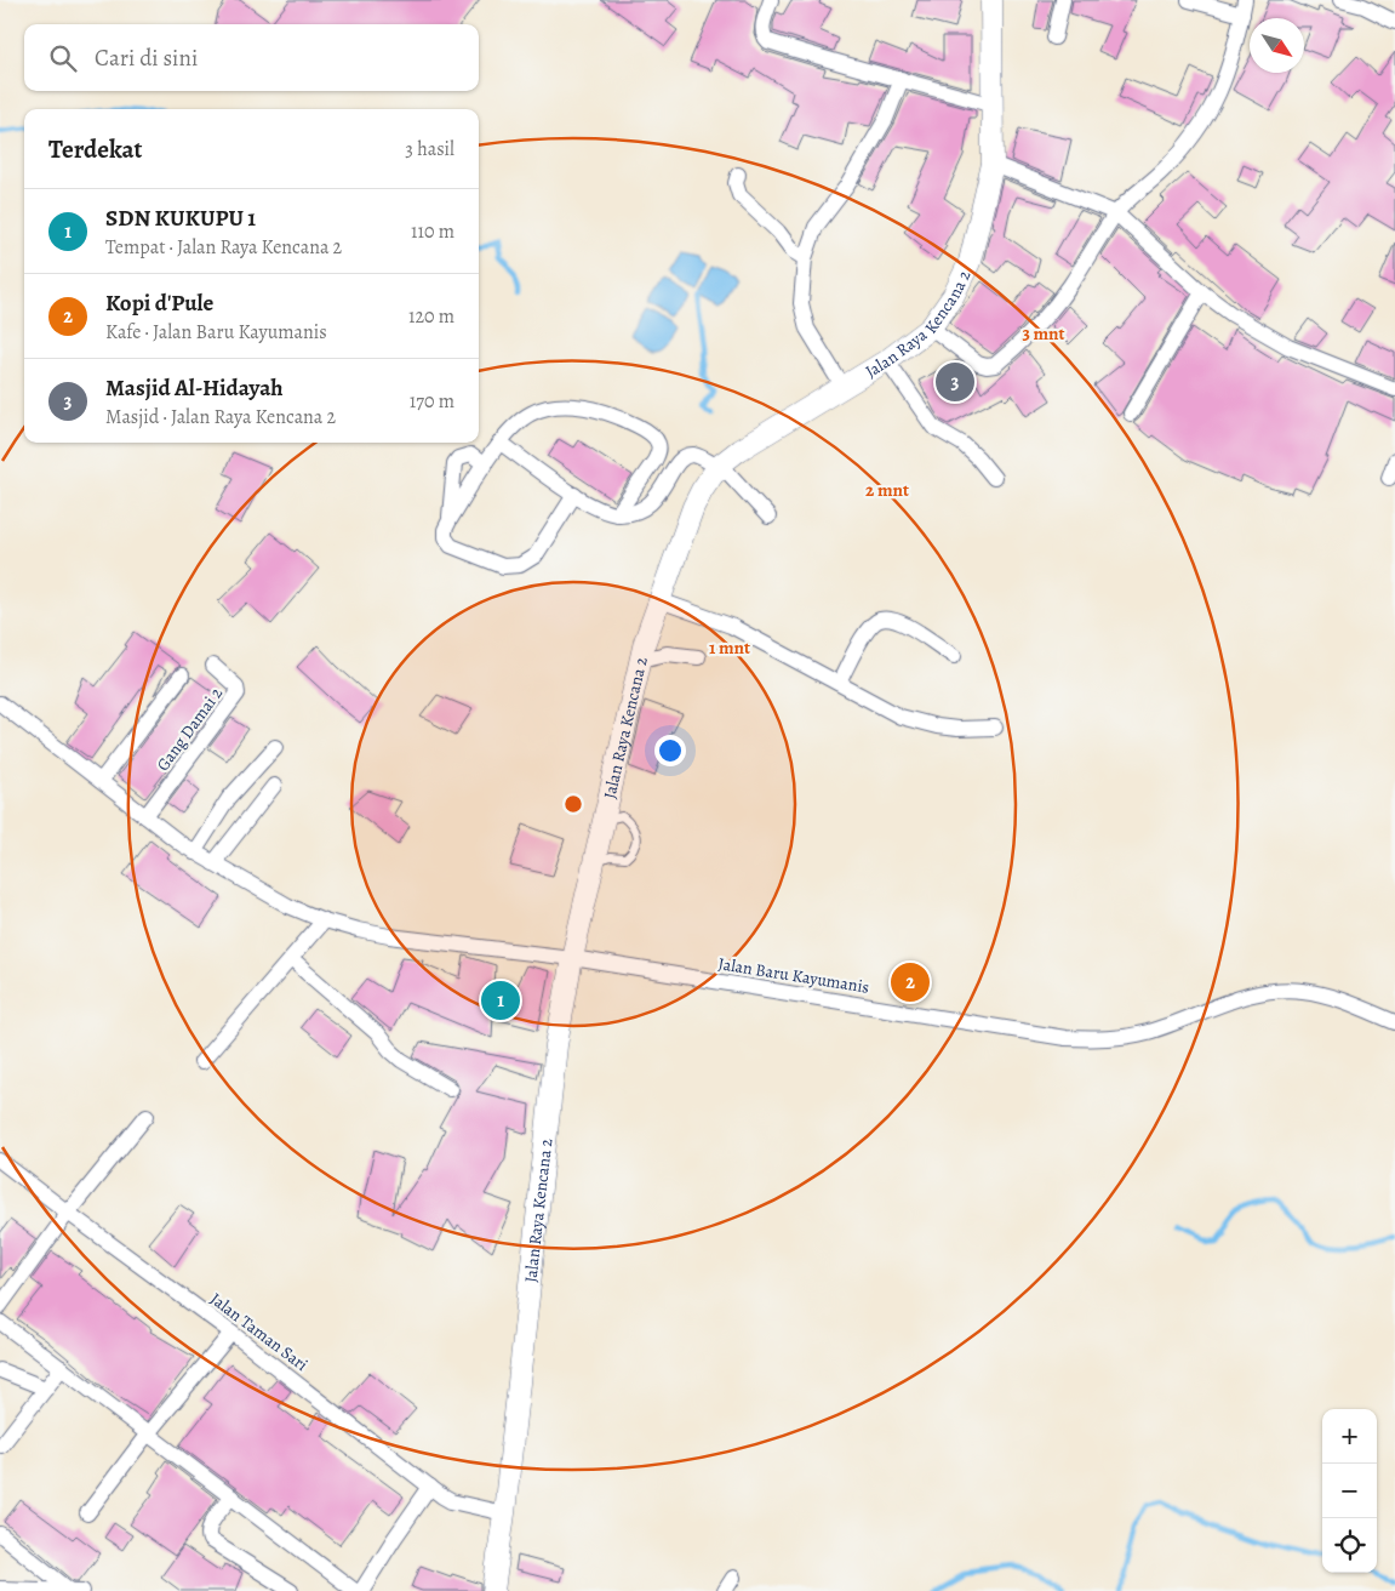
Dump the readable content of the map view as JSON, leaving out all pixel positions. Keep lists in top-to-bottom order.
{
  "streets": {
    "street": [
      "Jalan Raya Kencana 2",
      "Gang Damai 2",
      "Jalan Baru Kayumanis",
      "Jalan Taman Sari"
    ]
  },
  "crossings": [
    ["Jalan Raya Kencana 2", "Jalan Baru Kayumanis"],
    ["Jalan Raya Kencana 2", "Jalan Taman Sari"],
    ["Gang Damai 2", "Jalan Baru Kayumanis"]
  ],
  "north": "bottom right",
  "page": {
    "search": "Cari di sini",
    "heading": ["Terdekat", "3 hasil"],
    "list": [
      {
        "mark": "1",
        "name": "SDN KUKUPU 1",
        "note": "Tempat · Jalan Raya Kencana 2",
        "value": "110 m"
      },
      {
        "mark": "2",
        "name": "Kopi d'Pule",
        "note": "Kafe · Jalan Baru Kayumanis",
        "value": "120 m"
      },
      {
        "mark": "3",
        "name": "Masjid Al-Hidayah",
        "note": "Masjid · Jalan Raya Kencana 2",
        "value": "170 m"
      }
    ],
    "pins": ["3", "2", "1"],
    "map_buttons": ["+", "−"]
  },
  "rings": ["3 mnt", "2 mnt", "1 mnt"]
}
